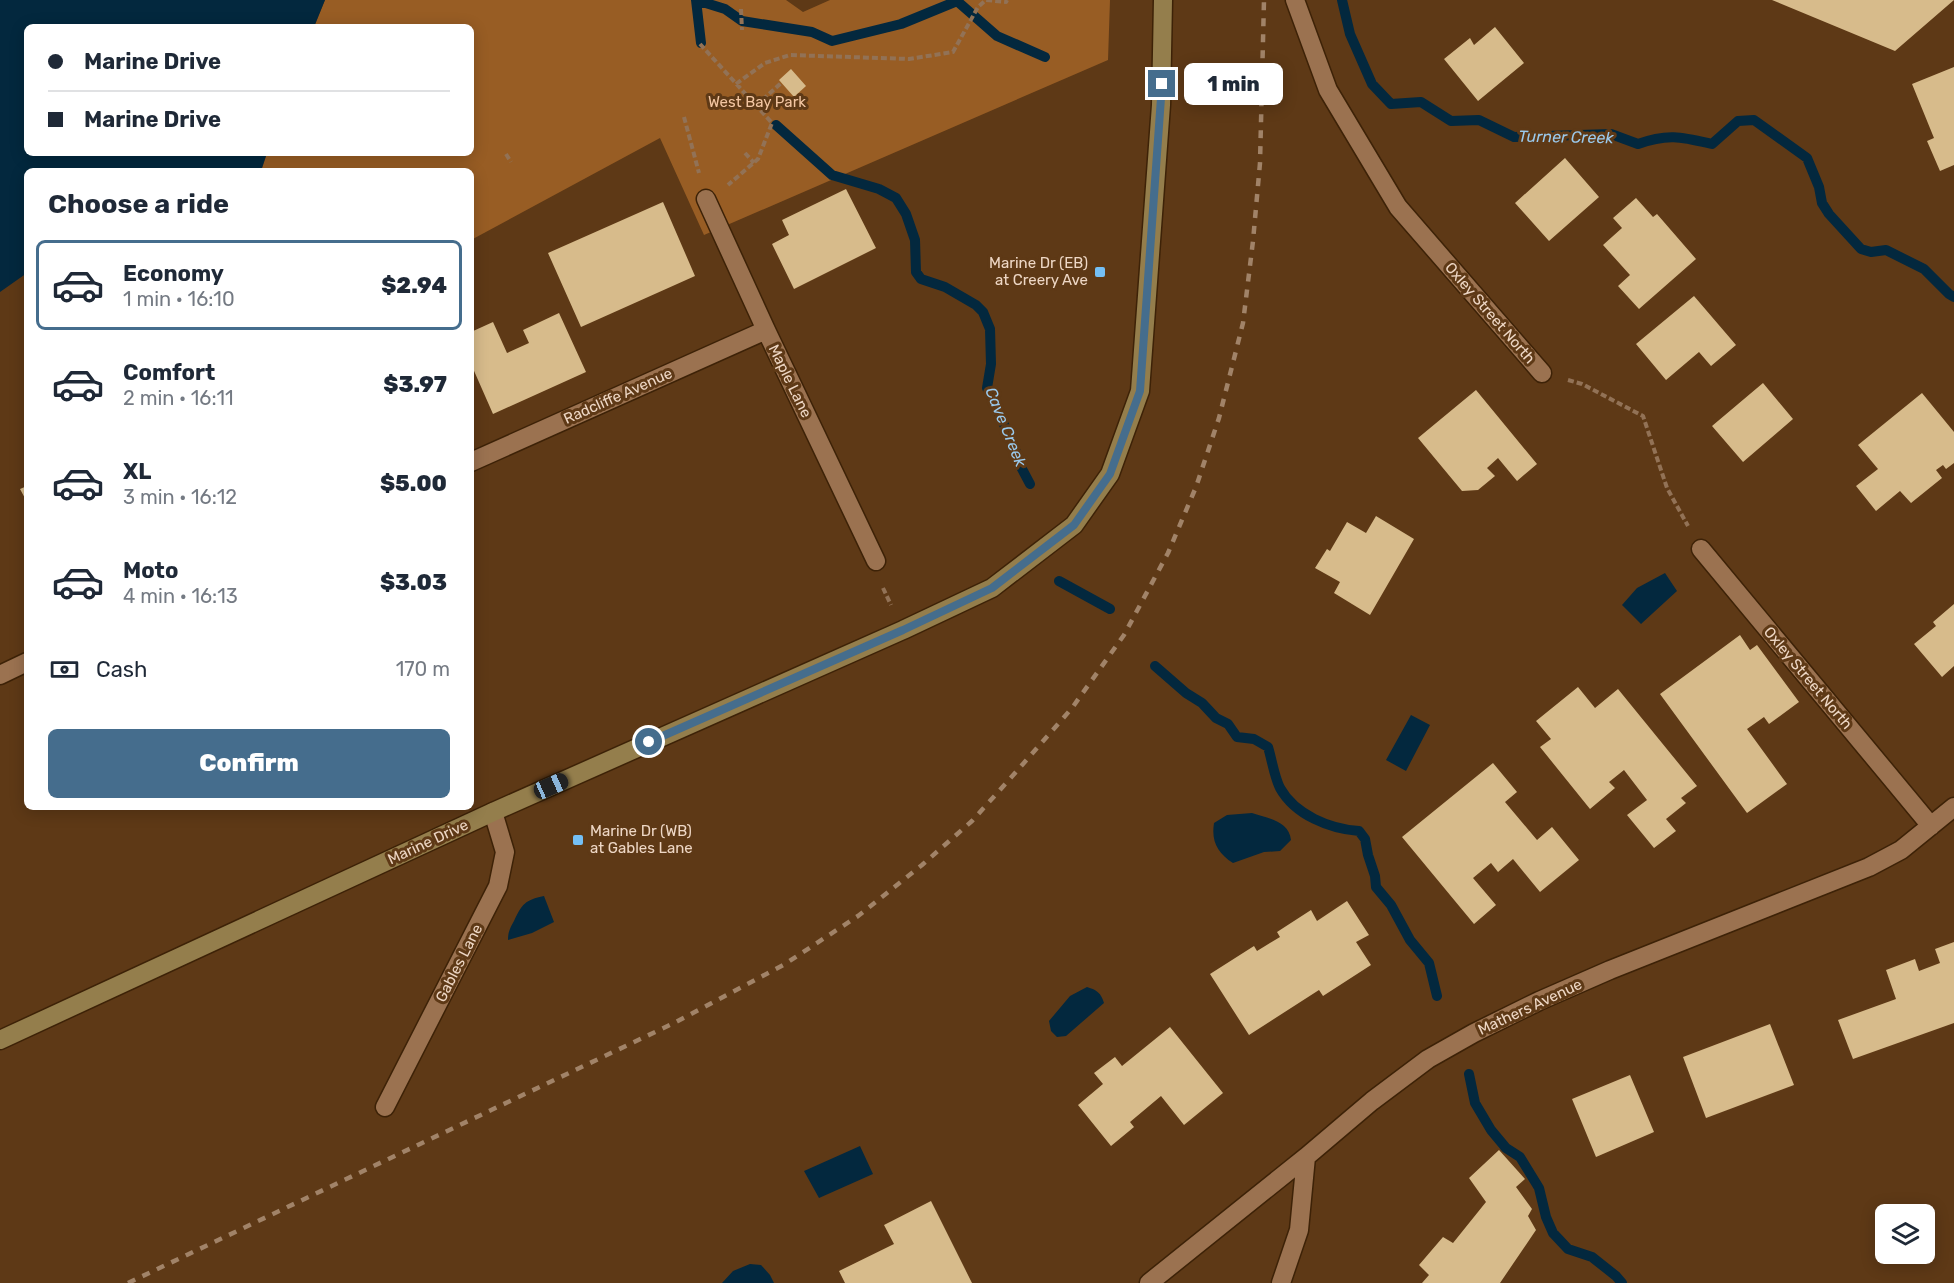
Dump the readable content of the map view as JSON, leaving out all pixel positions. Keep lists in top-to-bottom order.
{
  "streets": {
    "main road": ["Marine Drive"],
    "street": [
      "Oxley Street North",
      "Maple Lane",
      "Radcliffe Avenue",
      "Gables Lane",
      "Mathers Avenue"
    ]
  },
  "crossings": [
    ["Oxley Street North", "Mathers Avenue"],
    ["Maple Lane", "Radcliffe Avenue"],
    ["Marine Drive", "Gables Lane"]
  ],
  "water": ["Turner Creek", "Cave Creek"],
  "parks": ["West Bay Park"],
  "places": {
    "transit": ["Marine Dr (EB) at Creery Ave", "Marine Dr (WB) at Gables Lane"]
  },
  "page": {
    "banner": ["Marine Drive", "Marine Drive"],
    "bubble": "1 min",
    "heading": "Choose a ride",
    "list": [
      {
        "name": "Economy",
        "note": "1 min · 16:10",
        "value": "$2.94"
      },
      {
        "name": "Comfort",
        "note": "2 min · 16:11",
        "value": "$3.97"
      },
      {
        "name": "XL",
        "note": "3 min · 16:12",
        "value": "$5.00"
      },
      {
        "name": "Moto",
        "note": "4 min · 16:13",
        "value": "$3.03"
      }
    ],
    "pay": ["Cash", "170 m"],
    "buttons": "Confirm"
  }
}
